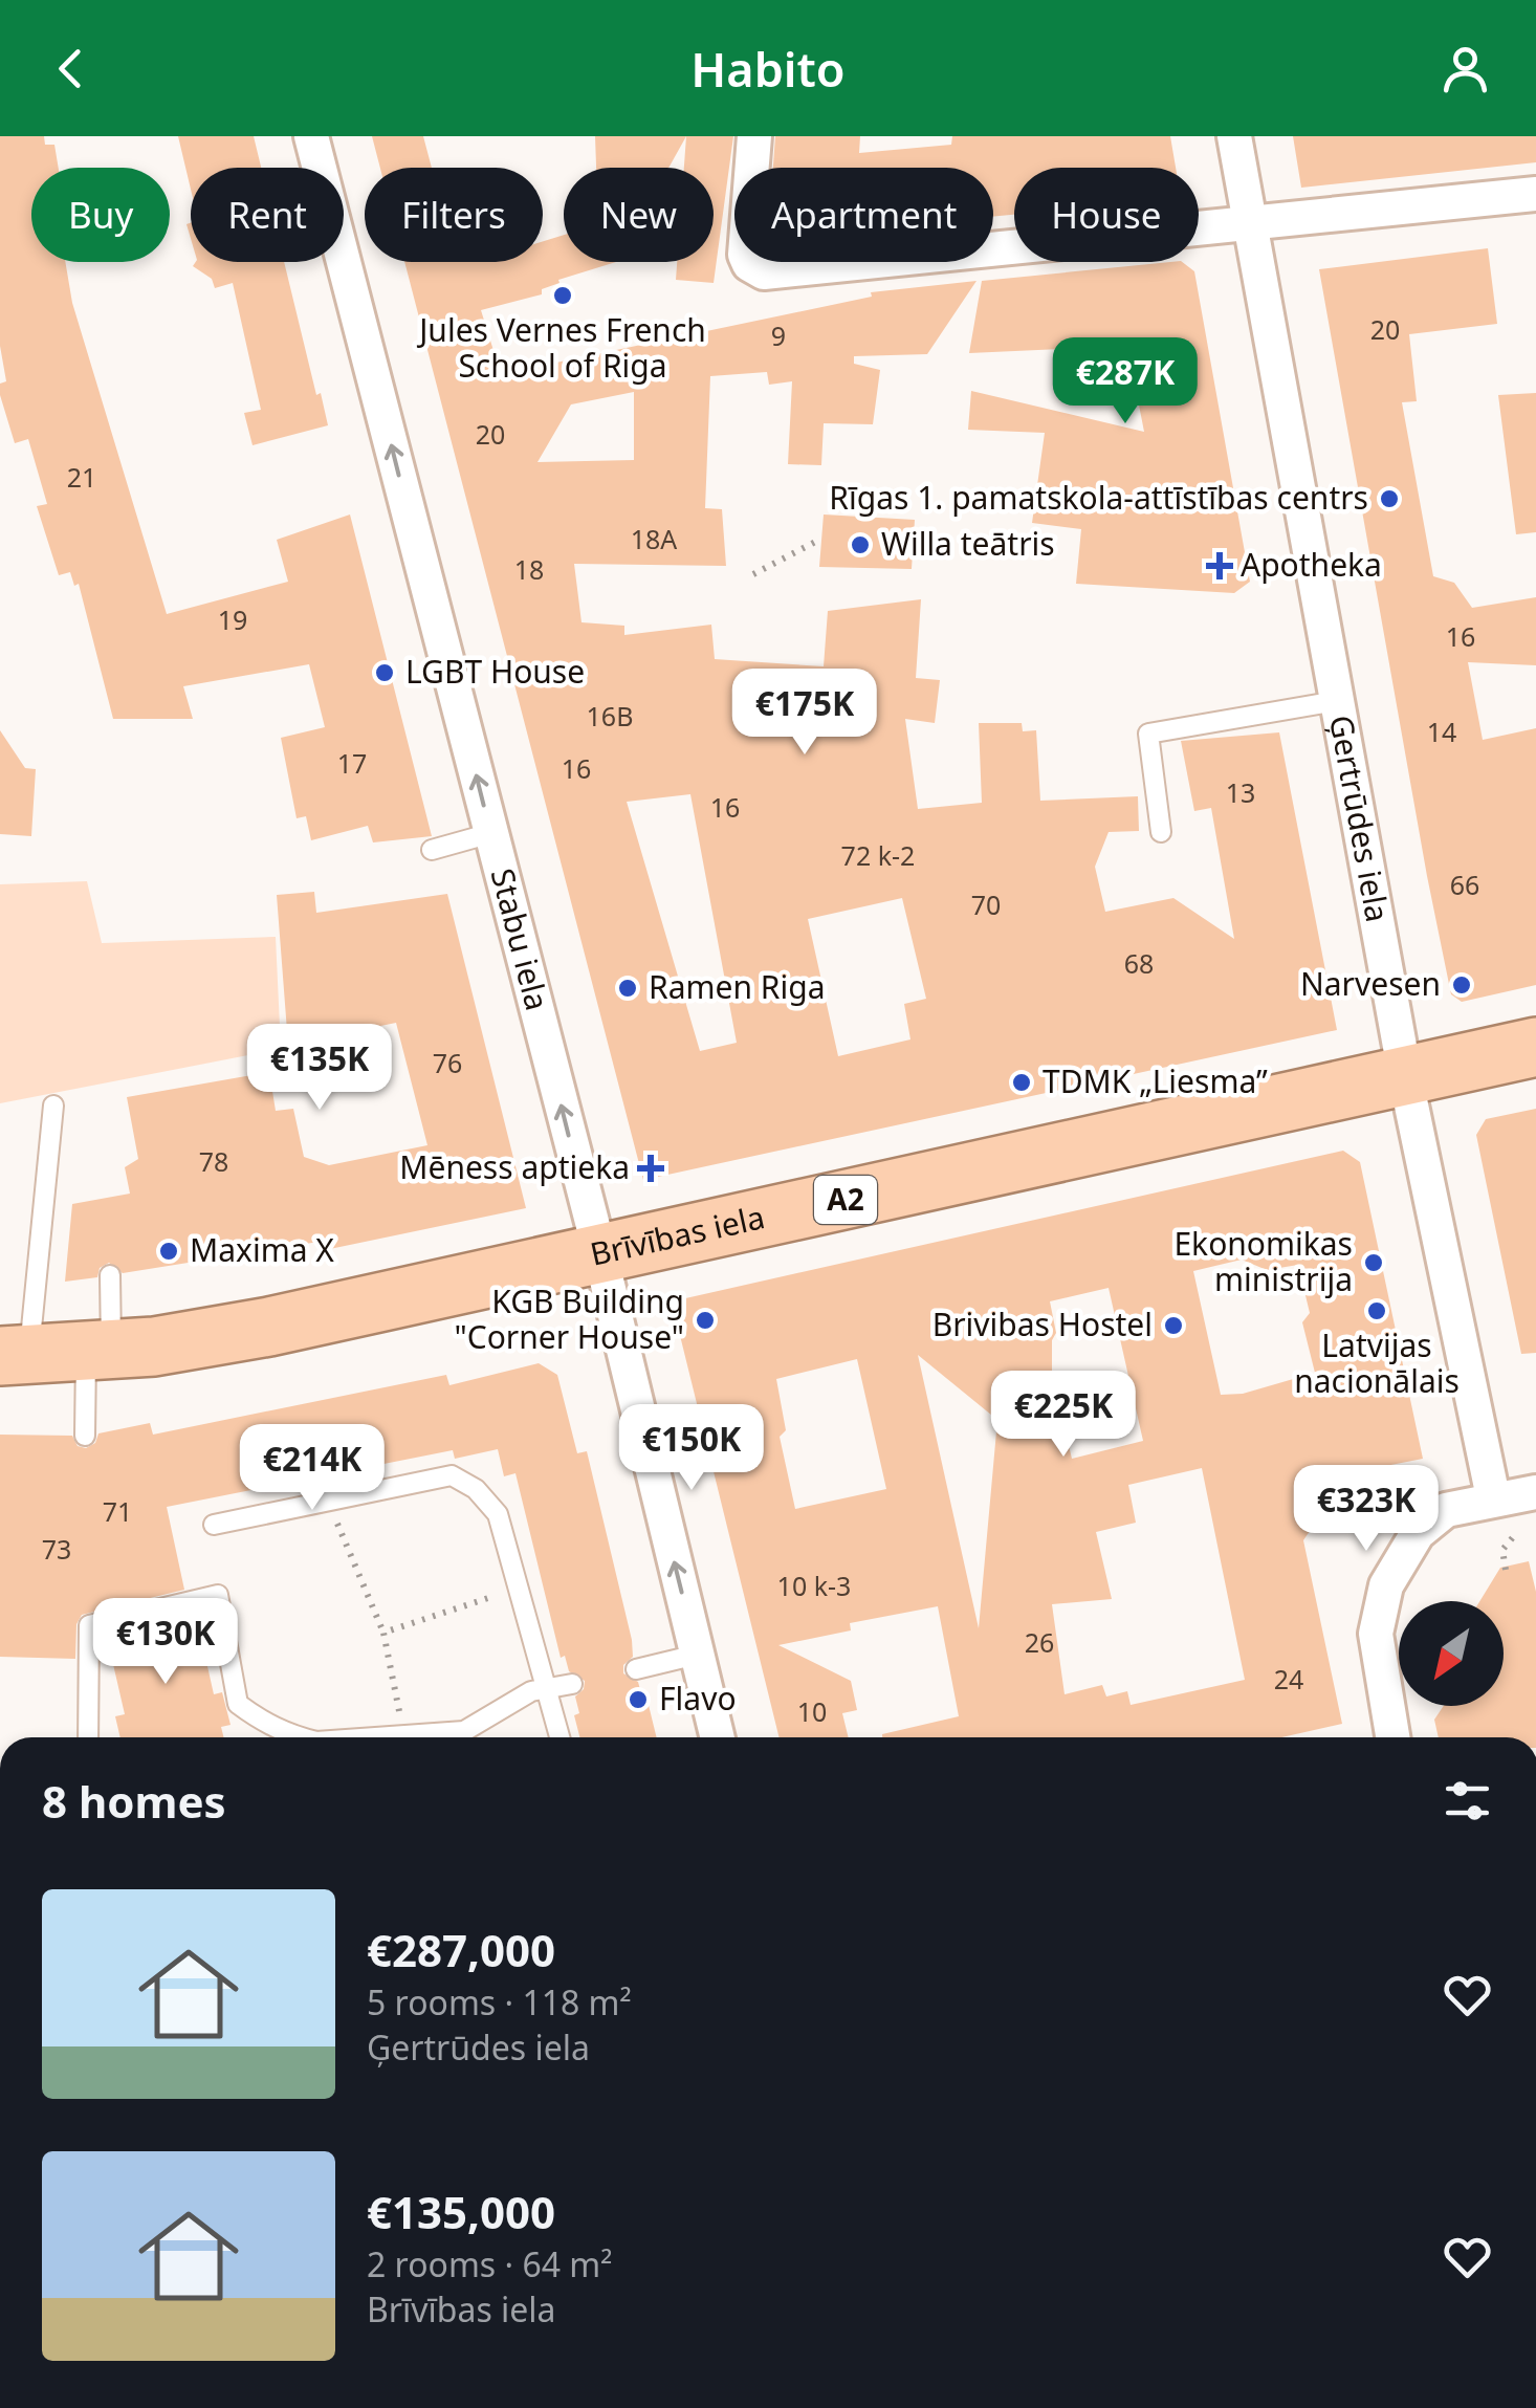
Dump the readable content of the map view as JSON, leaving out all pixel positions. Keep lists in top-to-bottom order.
{
  "streets": {
    "highway": ["A2", "Brīvības iela"],
    "street": ["Ģertrūdes iela", "Stabu iela"]
  },
  "crossings": [
    ["Ģertrūdes iela", "Brīvības iela"],
    ["Stabu iela", "Brīvības iela"]
  ],
  "one_way": ["Stabu iela"],
  "places": {
    "other": [
      "Jules Vernes French School of Riga",
      "Rīgas 1. pamatskola-attīstības centrs",
      "Willa teātris",
      "LGBT House",
      "Narvesen",
      "Ramen Riga",
      "TDMK „Liesma”",
      "Maxima X",
      "Ekonomikas ministrija",
      "Latvijas nacionālais",
      "KGB Building \"Corner House\"",
      "Brivibas Hostel",
      "Flavo"
    ],
    "health": ["Apotheka", "Mēness aptieka"]
  },
  "house_numbers": [
    "20",
    "9",
    "20",
    "21",
    "18A",
    "18",
    "19",
    "16",
    "16B",
    "14",
    "17",
    "16",
    "13",
    "16",
    "72 k-2",
    "66",
    "70",
    "68",
    "76",
    "78",
    "71",
    "73",
    "10 k-3",
    "26",
    "24",
    "10"
  ],
  "north": "bottom left",
  "page": {
    "header": "Habito",
    "chip": [
      "Buy",
      "Rent",
      "Filters",
      "New",
      "Apartment",
      "House"
    ],
    "price": [
      "€287K",
      "€175K",
      "€135K",
      "€225K",
      "€150K",
      "€214K",
      "€323K",
      "€130K"
    ],
    "heading": "8 homes",
    "list": [
      {
        "name": "€287,000",
        "note": "5 rooms · 118 m² · Ģertrūdes iela"
      },
      {
        "name": "€135,000",
        "note": "2 rooms · 64 m² · Brīvības iela"
      }
    ]
  }
}
